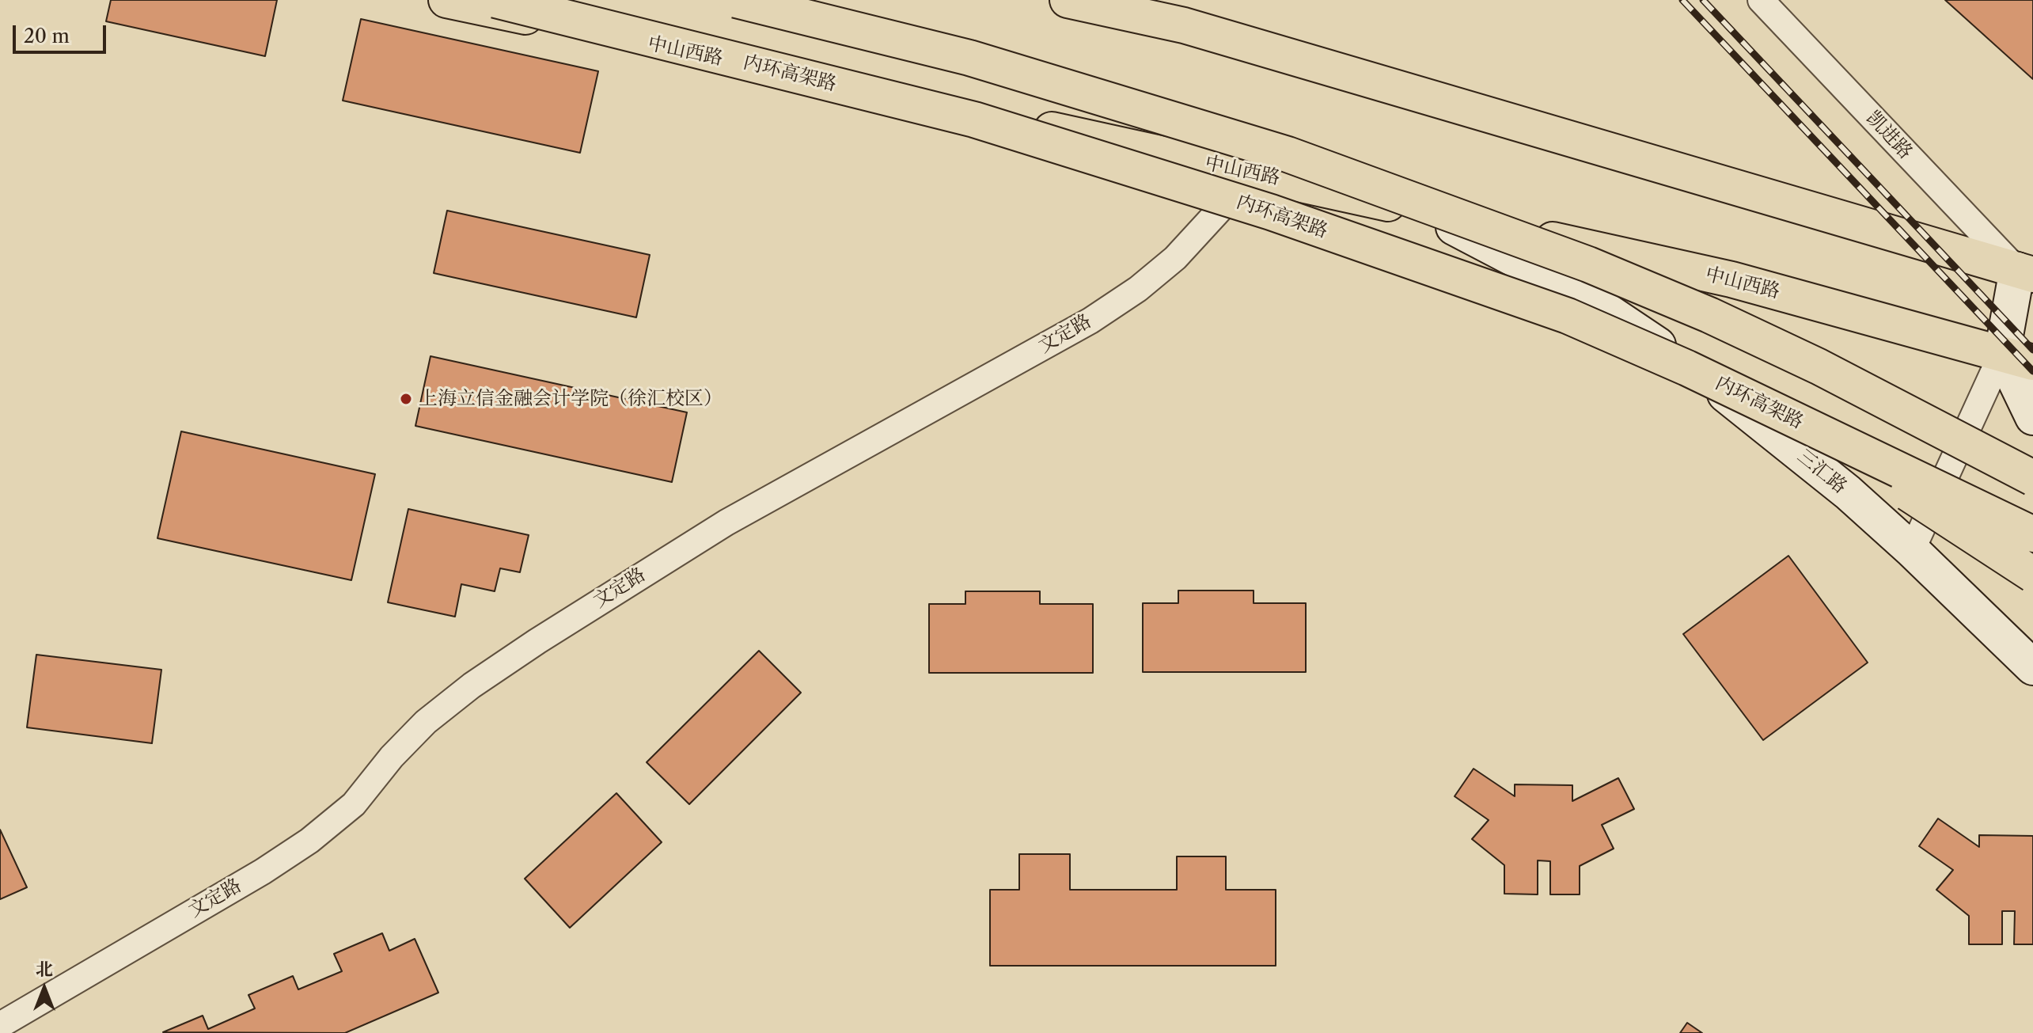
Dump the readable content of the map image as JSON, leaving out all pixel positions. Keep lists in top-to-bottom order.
{
  "streets": {
    "main road": ["中山西路", "内环高架路"],
    "street": ["凯进路", "文定路", "三汇路"]
  },
  "crossings": [
    ["中山西路", "文定路"],
    ["中山西路", "三汇路"]
  ],
  "places": ["上海立信金融会计学院（徐汇校区）"],
  "scale_bar": "20 m",
  "north": "top"
}
